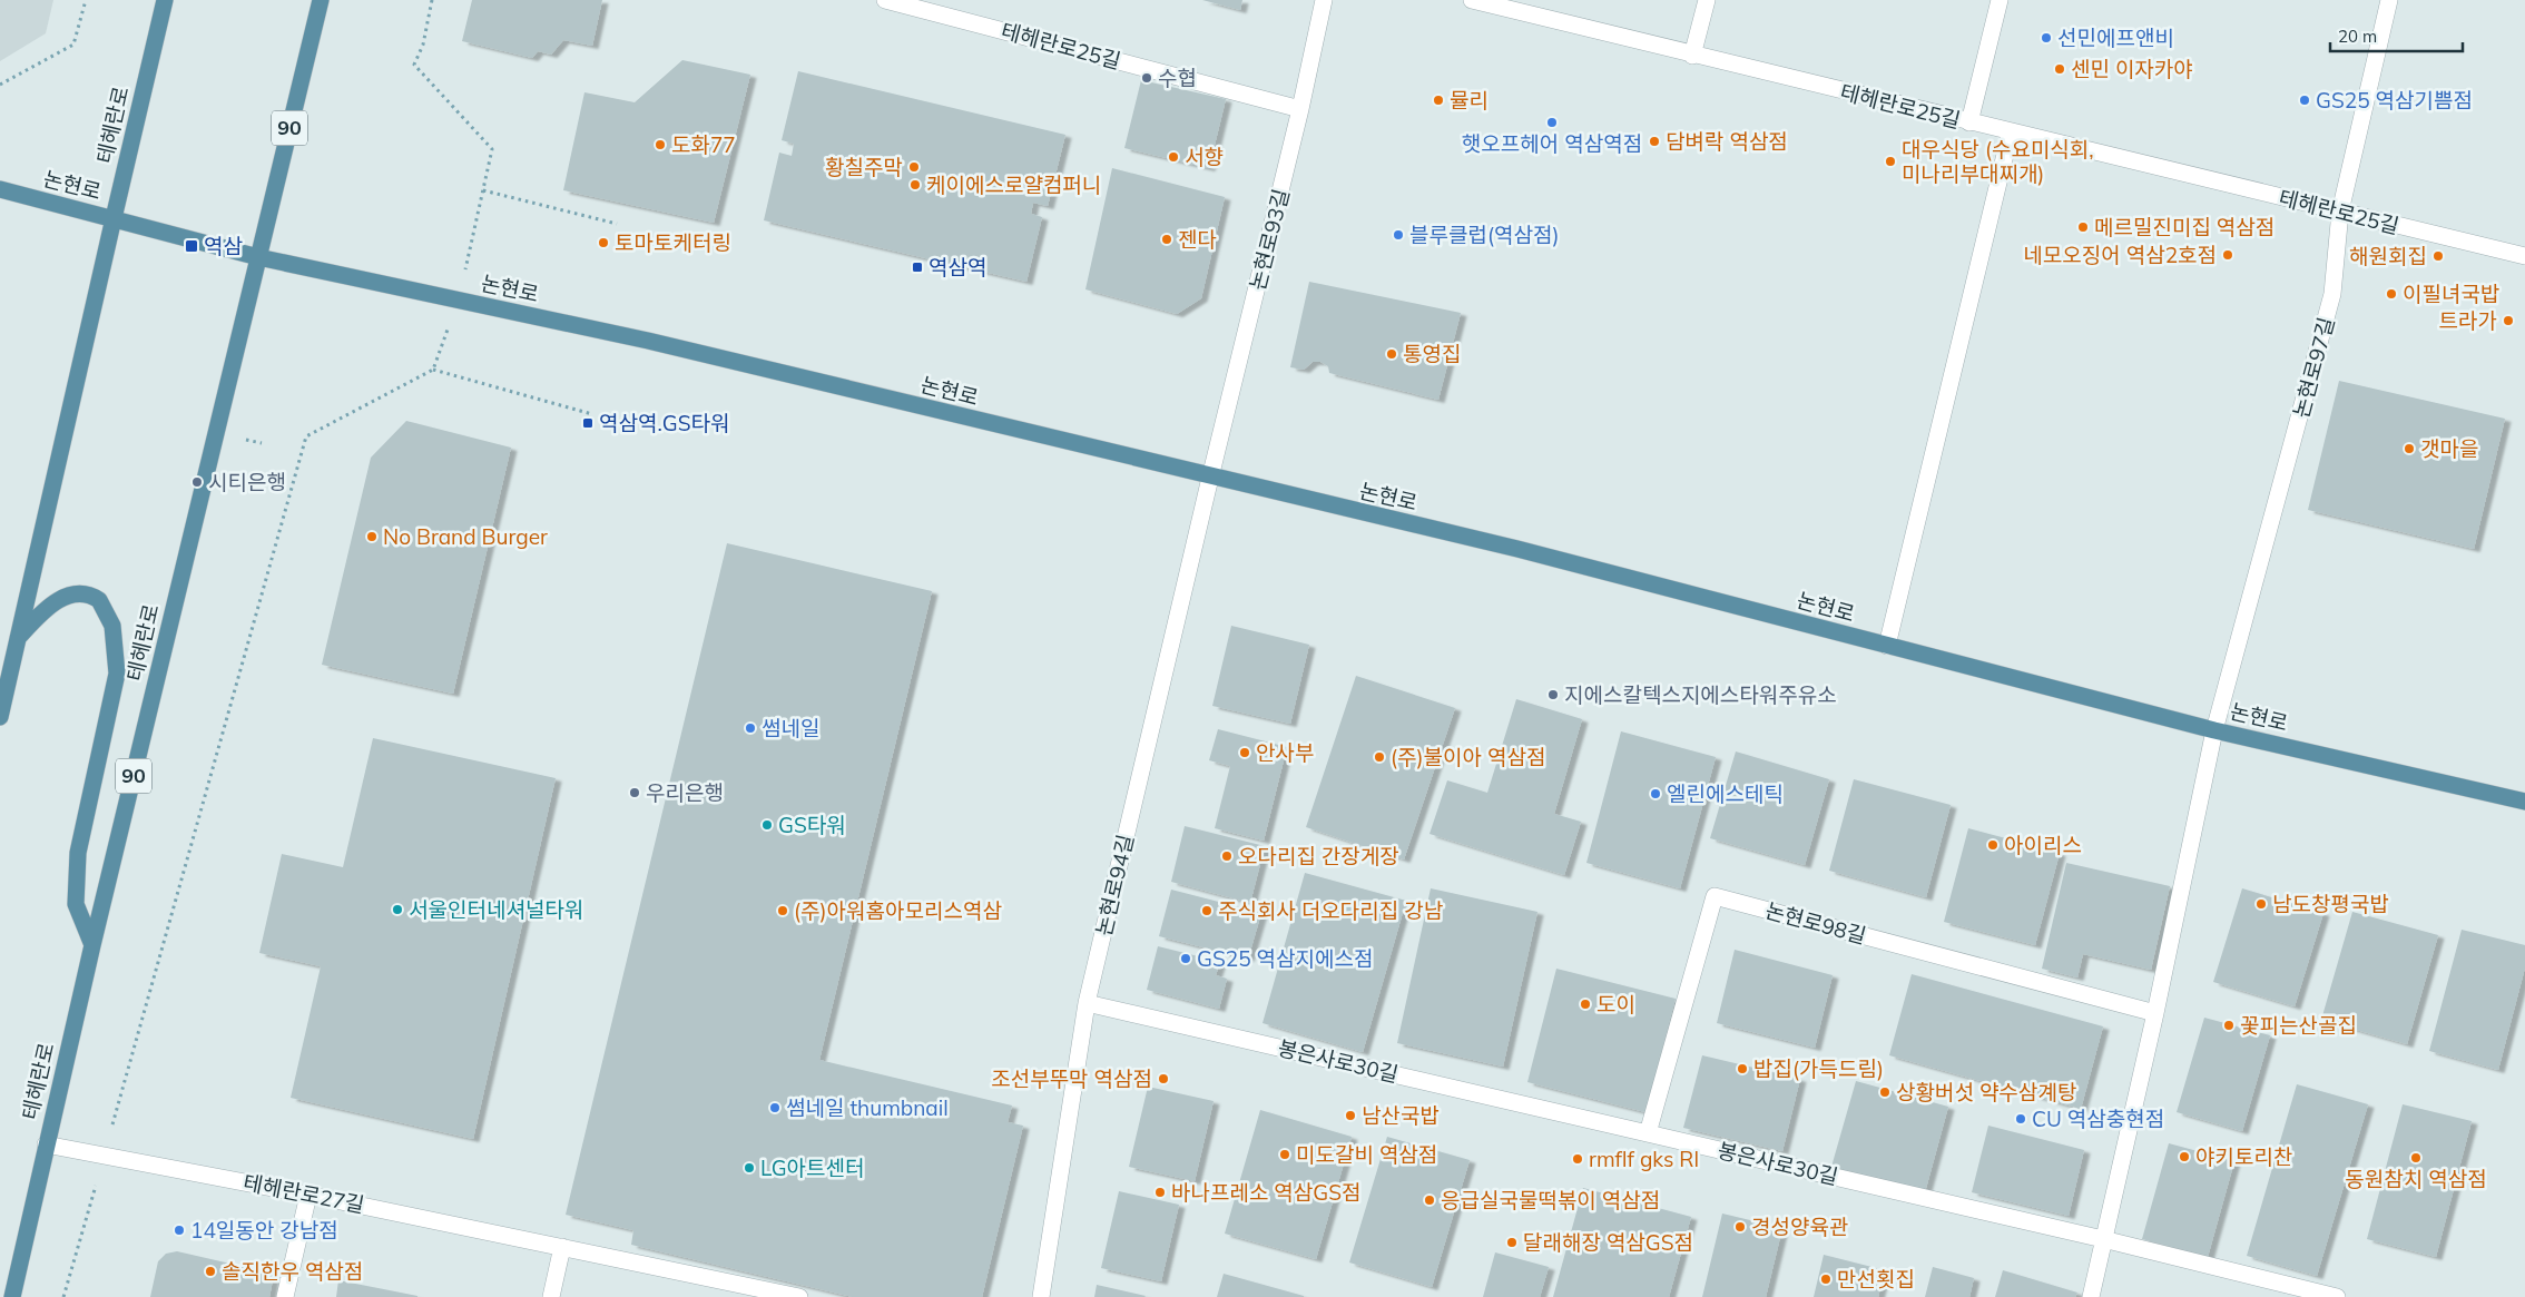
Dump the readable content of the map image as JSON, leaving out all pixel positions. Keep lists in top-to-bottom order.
{
  "streets": {
    "main road": ["테헤란로", "90", "논현로"],
    "street": [
      "테헤란로25길",
      "논현로93길",
      "논현로97길",
      "논현로94길",
      "논현로98길",
      "봉은사로30길",
      "테헤란로27길"
    ]
  },
  "crossings": [
    ["테헤란로25길", "논현로93길"],
    ["테헤란로25길", "논현로97길"],
    ["테헤란로", "논현로"],
    ["테헤란로", "테헤란로27길"],
    ["논현로", "논현로93길"],
    ["논현로", "논현로97길"],
    ["논현로", "논현로94길"],
    ["논현로93길", "논현로94길"],
    ["논현로94길", "봉은사로30길"],
    ["논현로98길", "봉은사로30길"]
  ],
  "places": {
    "other": [
      "선민에프앤비",
      "센민 이자카야",
      "수협",
      "뮬리",
      "GS25 역삼기쁨점",
      "햇오프헤어 역삼역점",
      "담벼락 역삼점",
      "도화77",
      "서향",
      "대우식당 (수요미식회, 미나리부대찌개)",
      "황칠주막",
      "케이에스로얄컴퍼니",
      "메르밀진미집 역삼점",
      "블루클럽(역삼점)",
      "젠다",
      "토마토케터링",
      "네모오징어 역삼2호점",
      "해원회집",
      "이필녀국밥",
      "트라가",
      "통영집",
      "갯마을",
      "시티은행",
      "No Brand Burger",
      "지에스칼텍스지에스타워주유소",
      "썸네일",
      "안사부",
      "(주)불이아 역삼점",
      "우리은행",
      "엘린에스테틱",
      "GS타워",
      "아이리스",
      "오다리집 간장게장",
      "남도창평국밥",
      "서울인터네셔널타워",
      "(주)아워홈아모리스역삼",
      "주식회사 더오다리집 강남",
      "GS25 역삼지에스점",
      "도이",
      "꽃피는산골집",
      "밥집(가득드림)",
      "조선부뚜막 역삼점",
      "상황버섯 약수삼계탕",
      "썸네일 thumbnail",
      "남산국밥",
      "CU 역삼충현점",
      "미도갈비 역삼점",
      "야키토리찬",
      "동원참치 역삼점",
      "rmflf gks Rl",
      "LG아트센터",
      "바나프레소 역삼GS점",
      "응급실국물떡볶이 역삼점",
      "경성양육관",
      "14일동안 강남점",
      "달래해장 역삼GS점",
      "솔직한우 역삼점",
      "만선횟집"
    ],
    "transit": ["역삼", "역삼역", "역삼역.GS타워"]
  },
  "scale_bar": "20 m"
}
